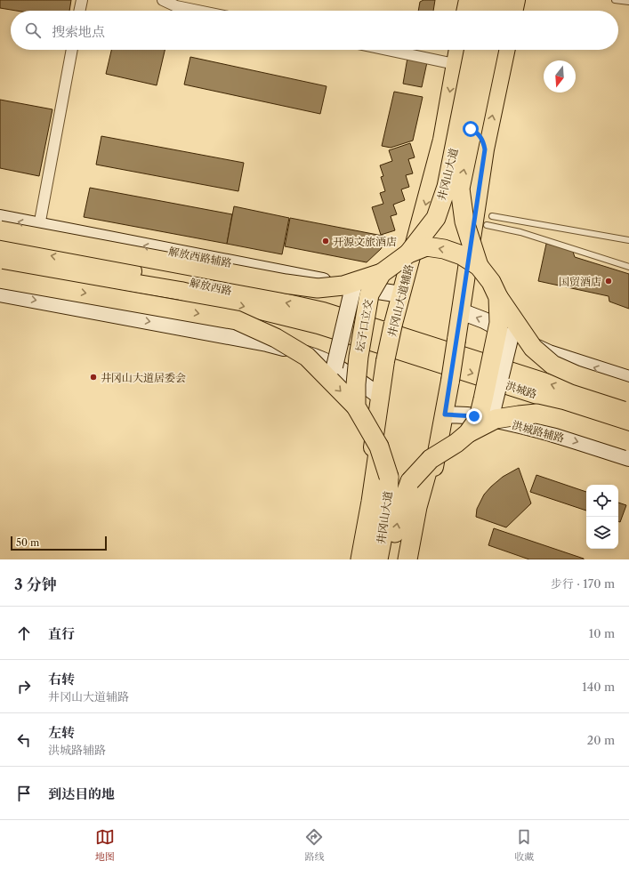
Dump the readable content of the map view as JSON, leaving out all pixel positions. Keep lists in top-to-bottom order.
{
  "streets": {
    "highway": ["井冈山大道", "坛子口立交"],
    "main road": [
      "解放西路辅路",
      "解放西路",
      "井冈山大道辅路",
      "洪城路",
      "洪城路辅路"
    ]
  },
  "crossings": [
    ["井冈山大道", "坛子口立交"],
    ["解放西路辅路", "井冈山大道辅路"],
    ["解放西路", "洪城路"]
  ],
  "places": ["开源文旅酒店", "国贸酒店", "井冈山大道居委会"],
  "scale_bar": "50 m",
  "north": "bottom",
  "page": {
    "search": "搜索地点",
    "scale": "50 m",
    "heading": ["3 分钟", "步行 · 170 m"],
    "list": [
      ["直行", "10 m"],
      ["右转", "井冈山大道辅路", "140 m"],
      ["左转", "洪城路辅路", "20 m"],
      "到达目的地"
    ],
    "nav": ["地图", "路线", "收藏"]
  }
}
